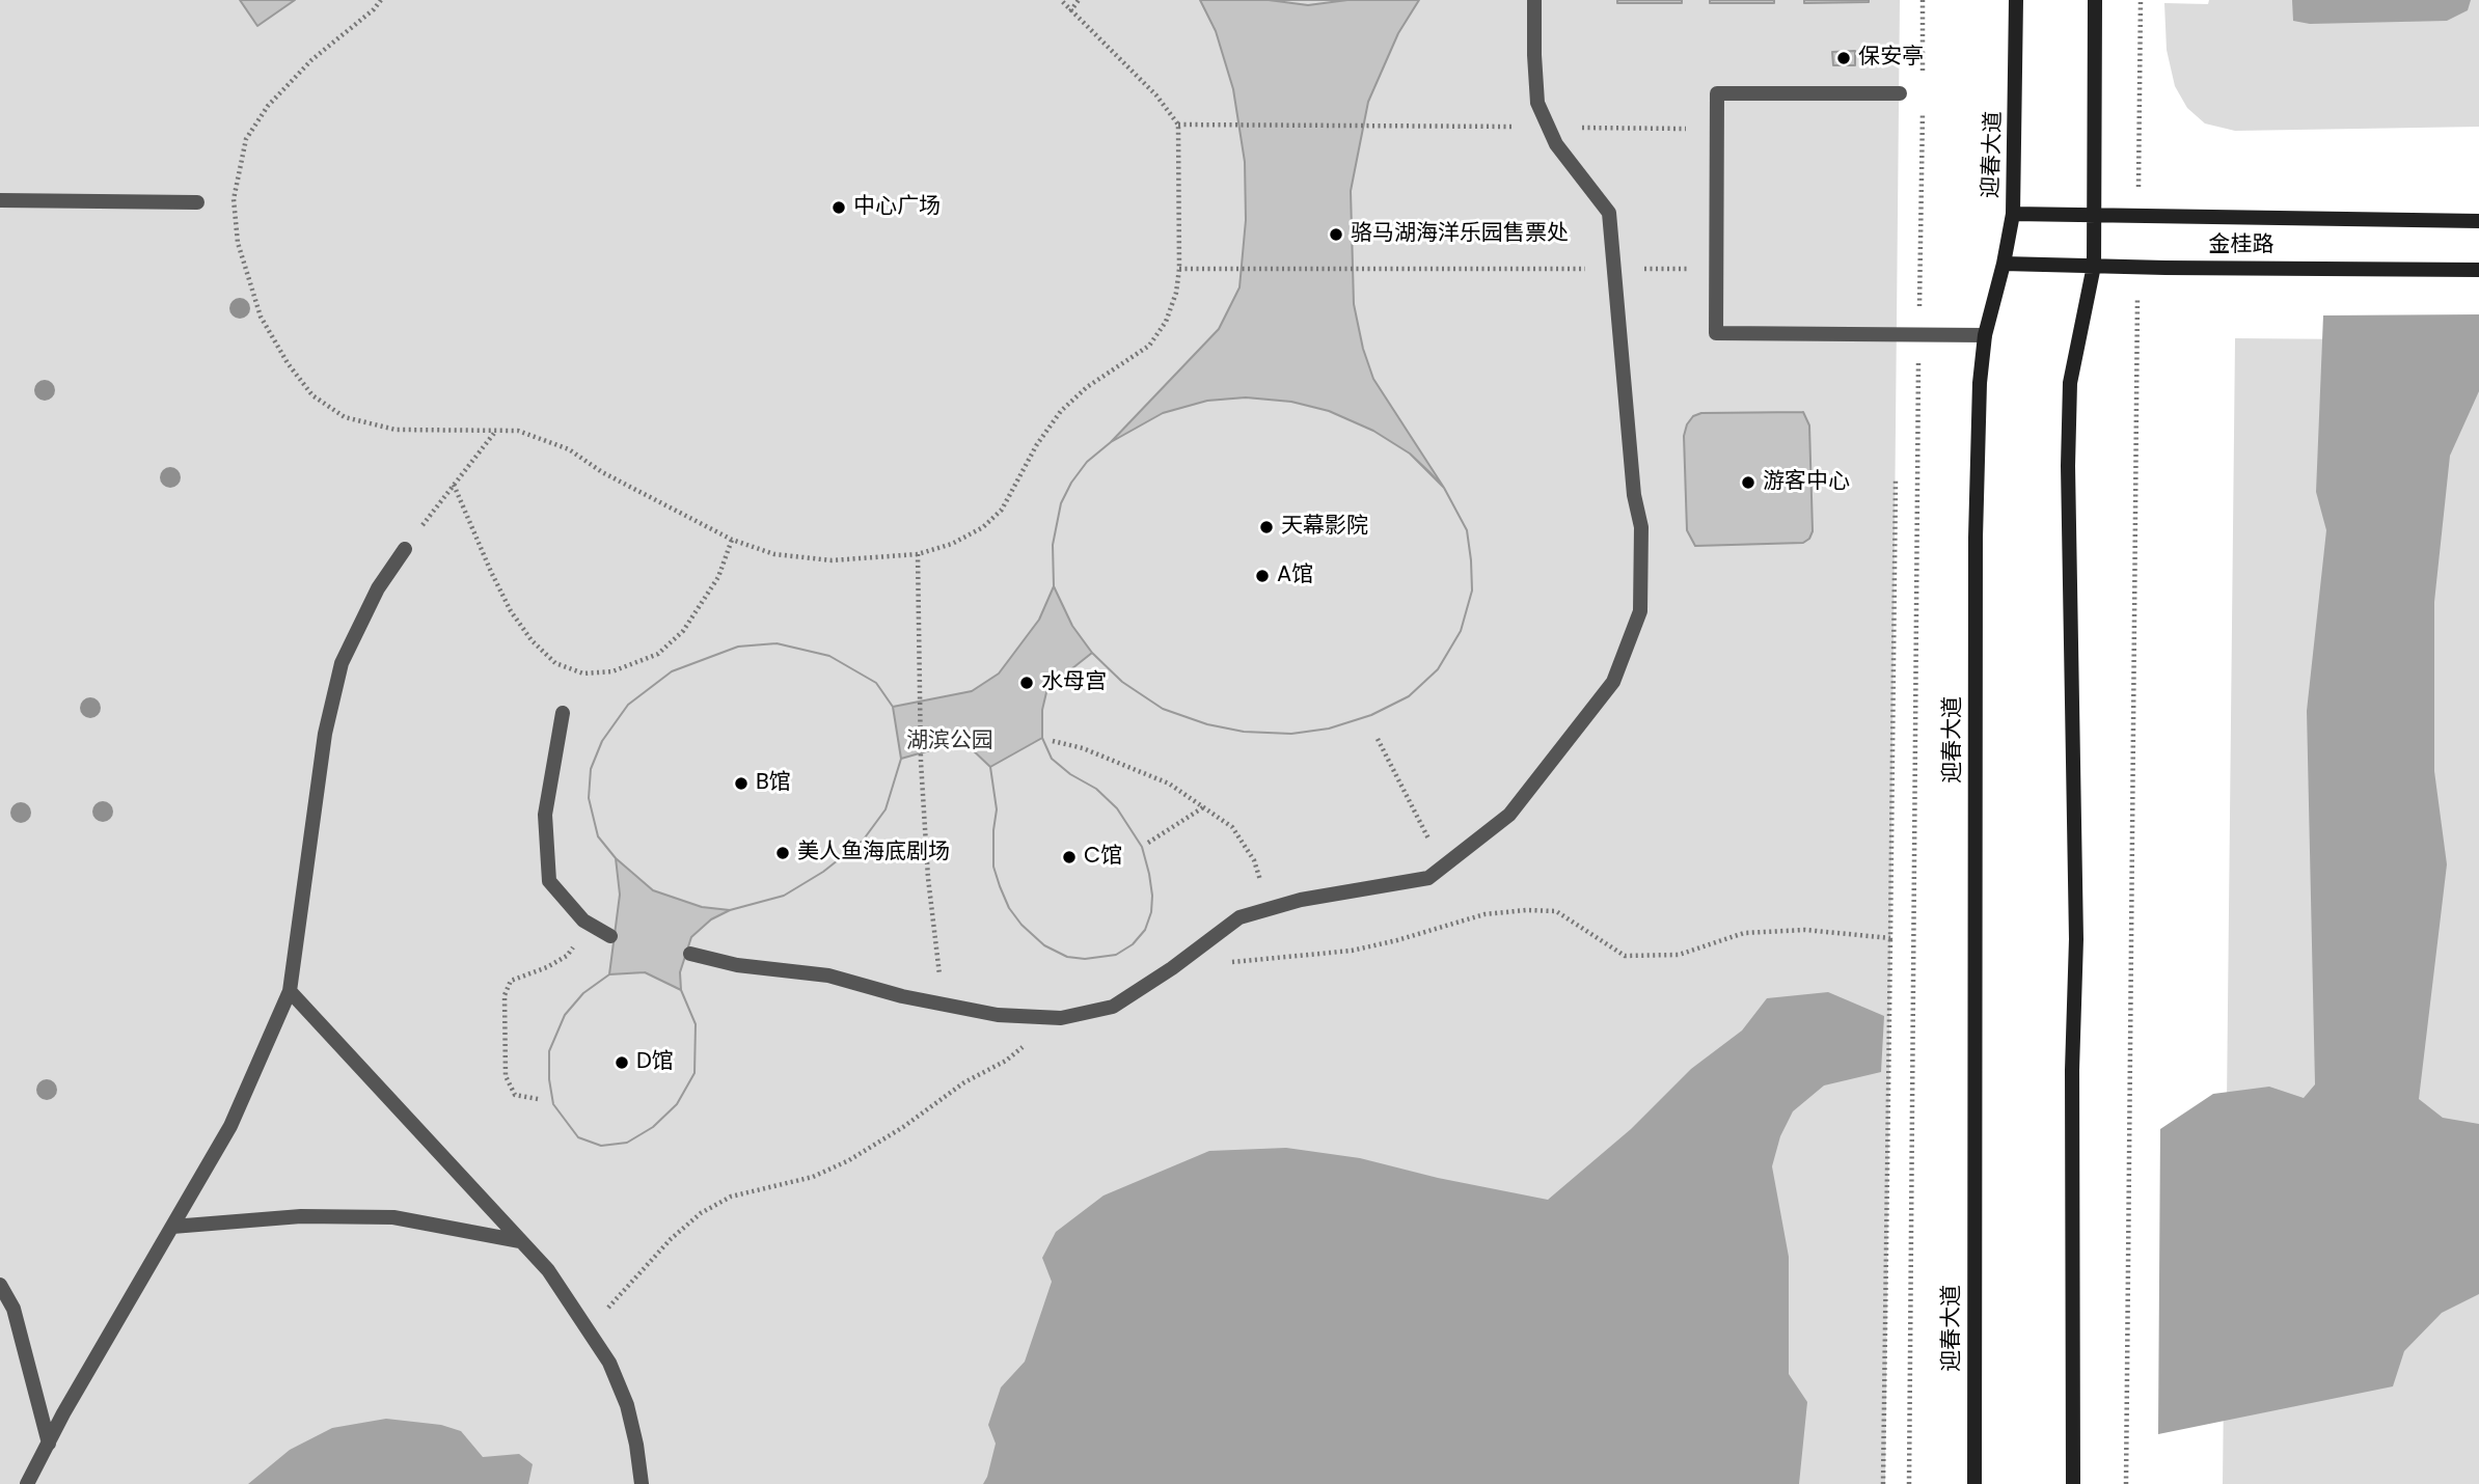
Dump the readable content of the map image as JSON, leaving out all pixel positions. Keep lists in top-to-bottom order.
{
  "streets": {
    "main road": ["迎春大道", "金桂路"]
  },
  "crossings": [
    ["迎春大道", "金桂路"]
  ],
  "parks": ["湖滨公园"],
  "places": [
    "保安亭",
    "中心广场",
    "骆马湖海洋乐园售票处",
    "游客中心",
    "天幕影院",
    "A馆",
    "水母宫",
    "B馆",
    "美人鱼海底剧场",
    "C馆",
    "D馆"
  ]
}
